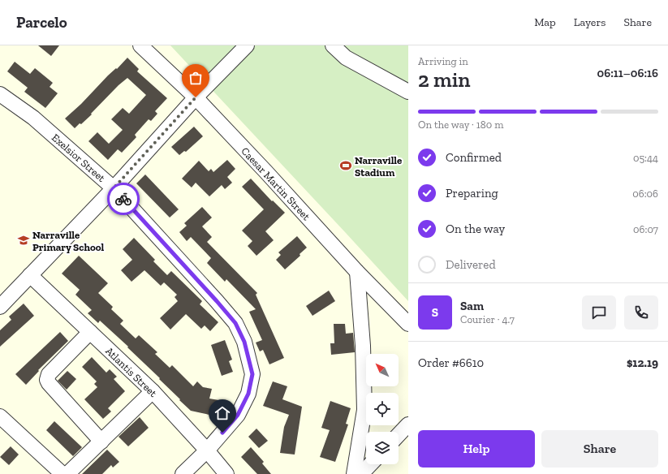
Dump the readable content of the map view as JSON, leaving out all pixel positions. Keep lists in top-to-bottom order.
{
  "streets": {
    "street": ["Exelsior Street", "Caesar Martin Street", "Atlantis Street"]
  },
  "crossings": [
    ["Exelsior Street", "Atlantis Street"]
  ],
  "places": {
    "sports": ["Narraville Stadium"],
    "school or university": ["Narraville Primary School"]
  },
  "north": "top left",
  "page": {
    "header": "Parcelo",
    "nav": ["Map", "Layers", "Share"],
    "heading": ["2 min", "Arriving in", "06:11–06:16"],
    "panel": [
      "Sam",
      "Courier · 4.7",
      "Order #6610",
      "$12.19"
    ],
    "bar": "On the way · 180 m",
    "list": [
      ["Confirmed", "05:44"],
      ["Preparing", "06:06"],
      ["On the way", "06:07"],
      "Delivered"
    ],
    "round": "S",
    "buttons": ["Help", "Share"]
  }
}
